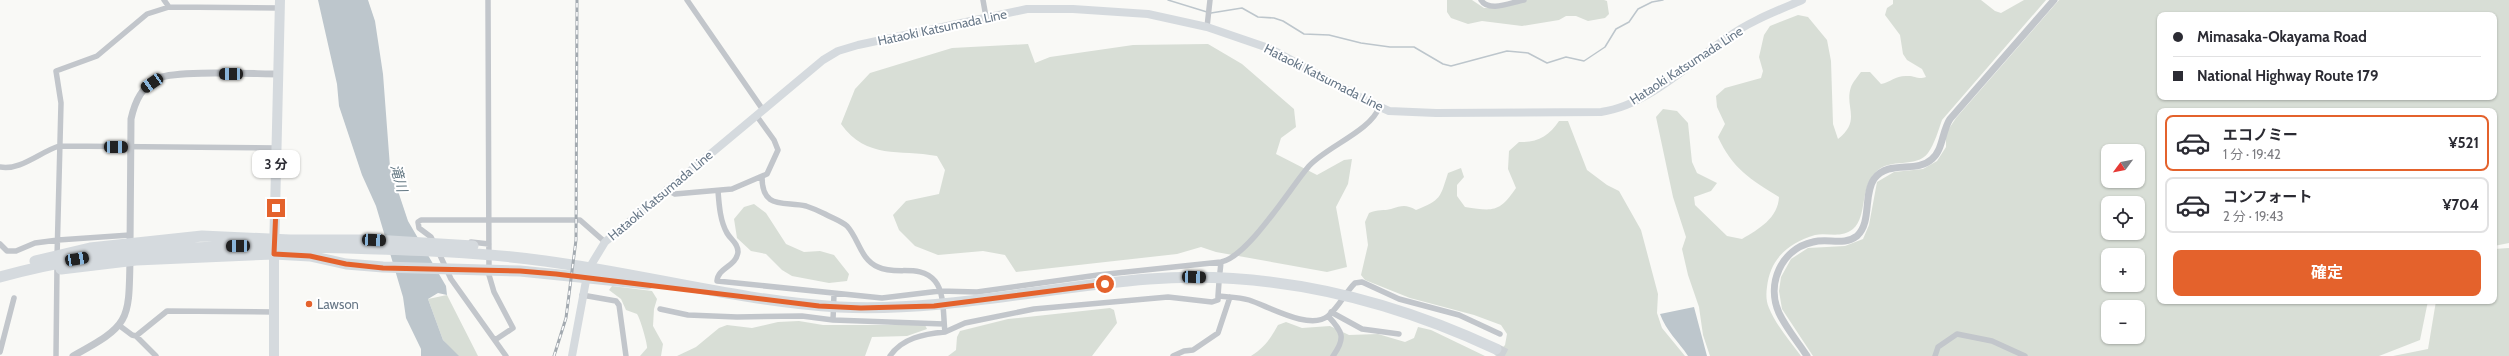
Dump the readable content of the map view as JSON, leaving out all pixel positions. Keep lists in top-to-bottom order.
{
  "streets": {
    "main road": ["Hataoki Katsumada Line"]
  },
  "water": ["滝川"],
  "places": ["Lawson"],
  "north": "bottom left",
  "page": {
    "banner": ["Mimasaka-Okayama Road", "National Highway Route 179"],
    "list": [
      {
        "name": "エコノミー",
        "note": "1 分 · 19:42",
        "value": "¥521"
      },
      {
        "name": "コンフォート",
        "note": "2 分 · 19:43",
        "value": "¥704"
      }
    ],
    "map_buttons": ["+", "−"],
    "bubble": "3 分",
    "buttons": "確定"
  }
}
